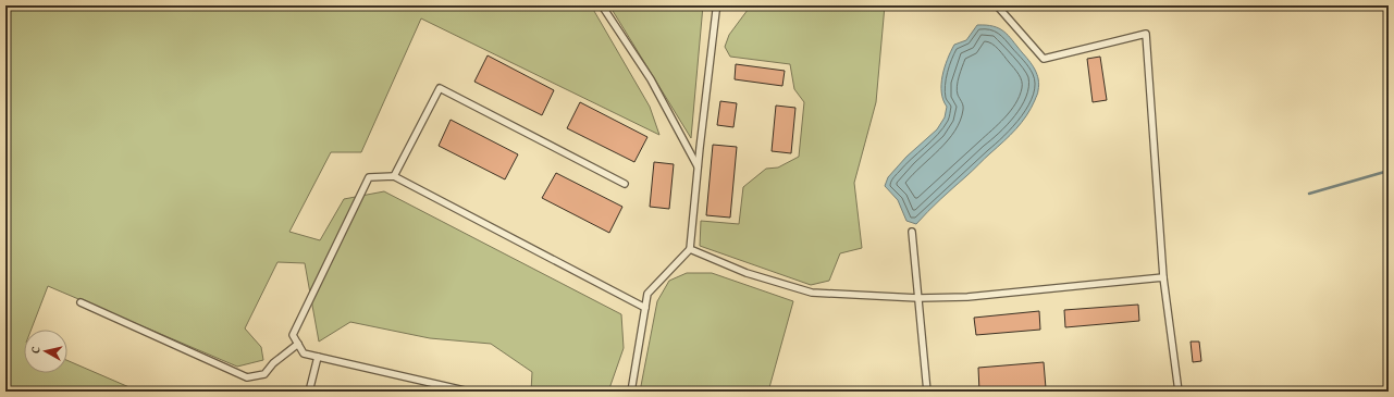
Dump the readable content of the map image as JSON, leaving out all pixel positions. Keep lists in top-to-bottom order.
{
  "north": "left"
}
